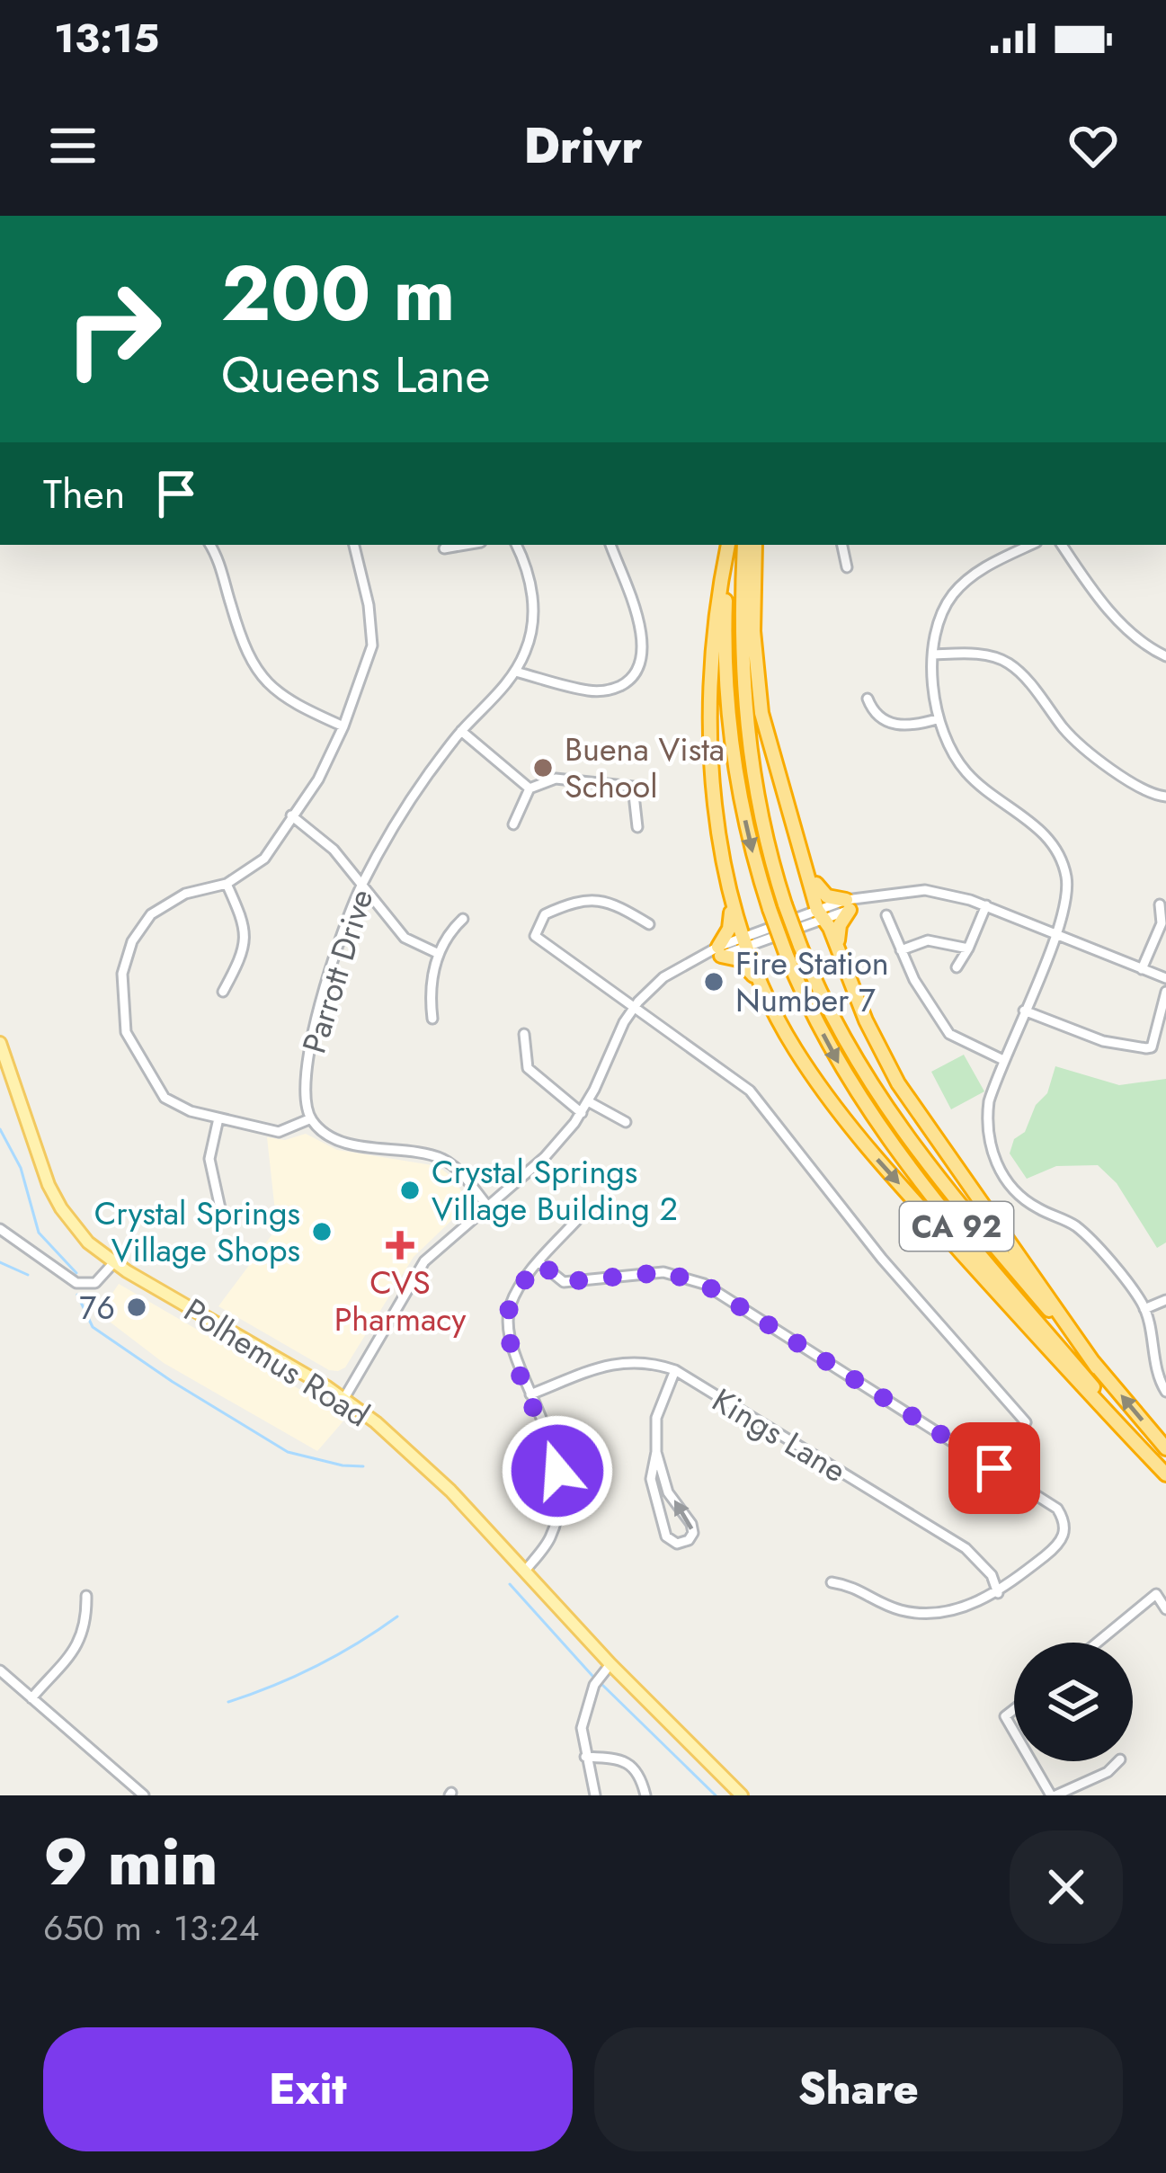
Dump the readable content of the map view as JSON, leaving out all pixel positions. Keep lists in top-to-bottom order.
{
  "streets": {
    "highway": ["CA 92"],
    "main road": ["Polhemus Road"],
    "street": ["Parrott Drive", "Kings Lane"]
  },
  "places": {
    "other": [
      "Buena Vista School",
      "Fire Station Number 7",
      "Crystal Springs Village Building 2",
      "Crystal Springs Village Shops",
      "76"
    ],
    "health": ["CVS Pharmacy"]
  },
  "page": {
    "status": "13:15",
    "header": "Drivr",
    "turn": ["200 m", "Queens Lane"],
    "then": "Then",
    "heading": ["9 min", "650 m · 13:24"],
    "buttons": ["Exit", "Share"]
  }
}
